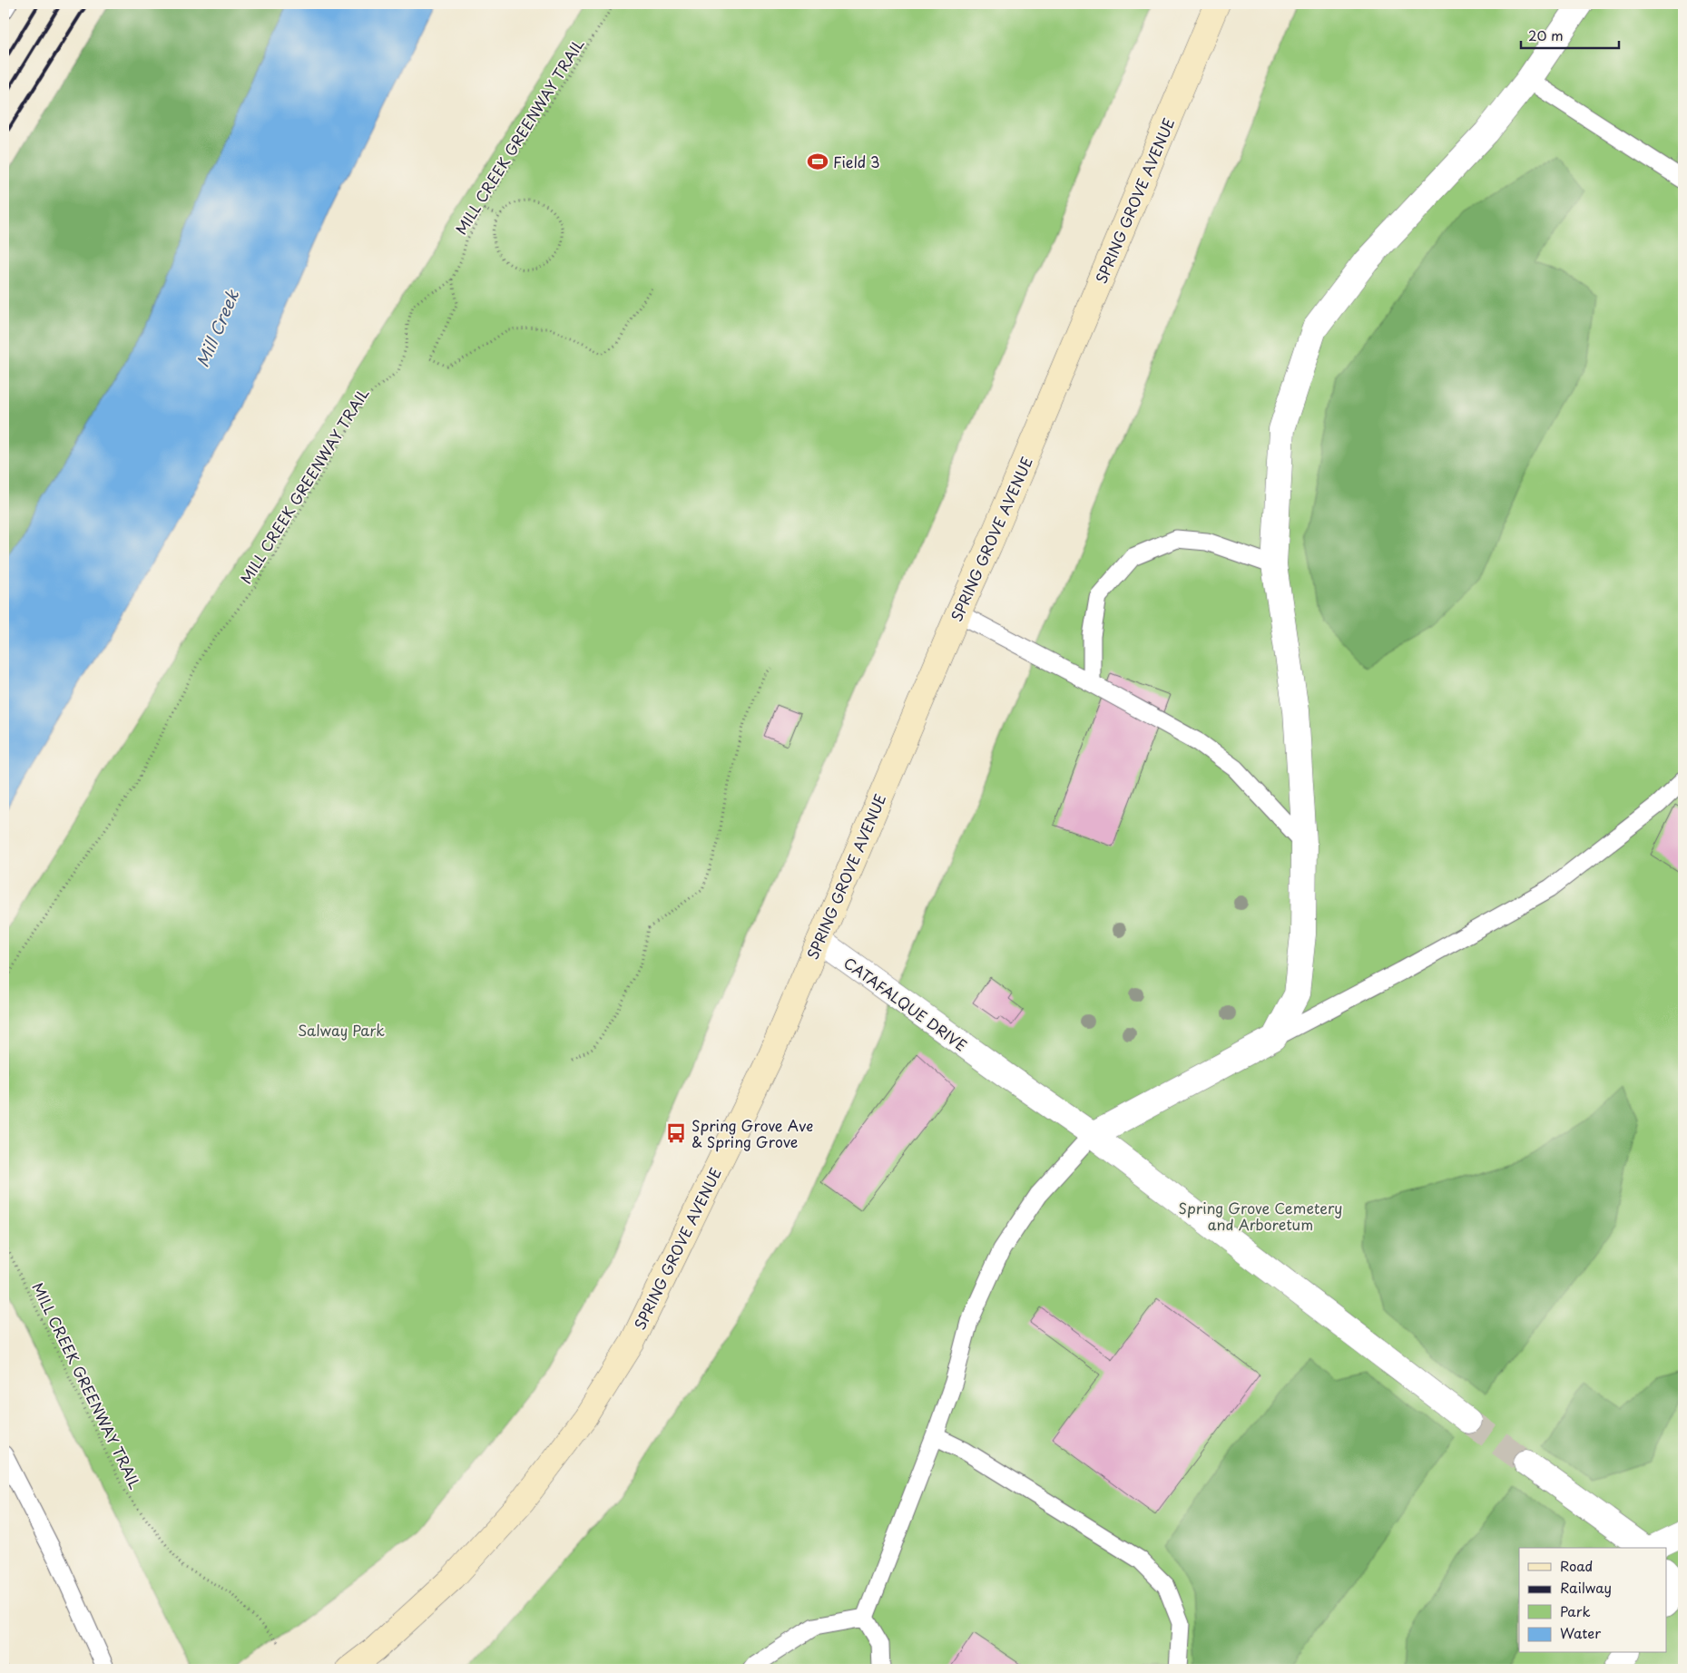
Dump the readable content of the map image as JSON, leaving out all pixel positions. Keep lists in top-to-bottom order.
{
  "streets": {
    "main road": ["SPRING GROVE AVENUE"],
    "street": ["CATAFALQUE DRIVE"],
    "path": ["MILL CREEK GREENWAY TRAIL"]
  },
  "crossings": [
    ["SPRING GROVE AVENUE", "CATAFALQUE DRIVE"]
  ],
  "water": ["Mill Creek"],
  "parks": ["Salway Park", "Spring Grove Cemetery and Arboretum"],
  "places": {
    "sports": ["Field 3"],
    "bus stop": ["Spring Grove Ave & Spring Grove"]
  },
  "legend": [
    "Road",
    "Railway",
    "Park",
    "Water"
  ],
  "scale_bar": "20 m"
}
